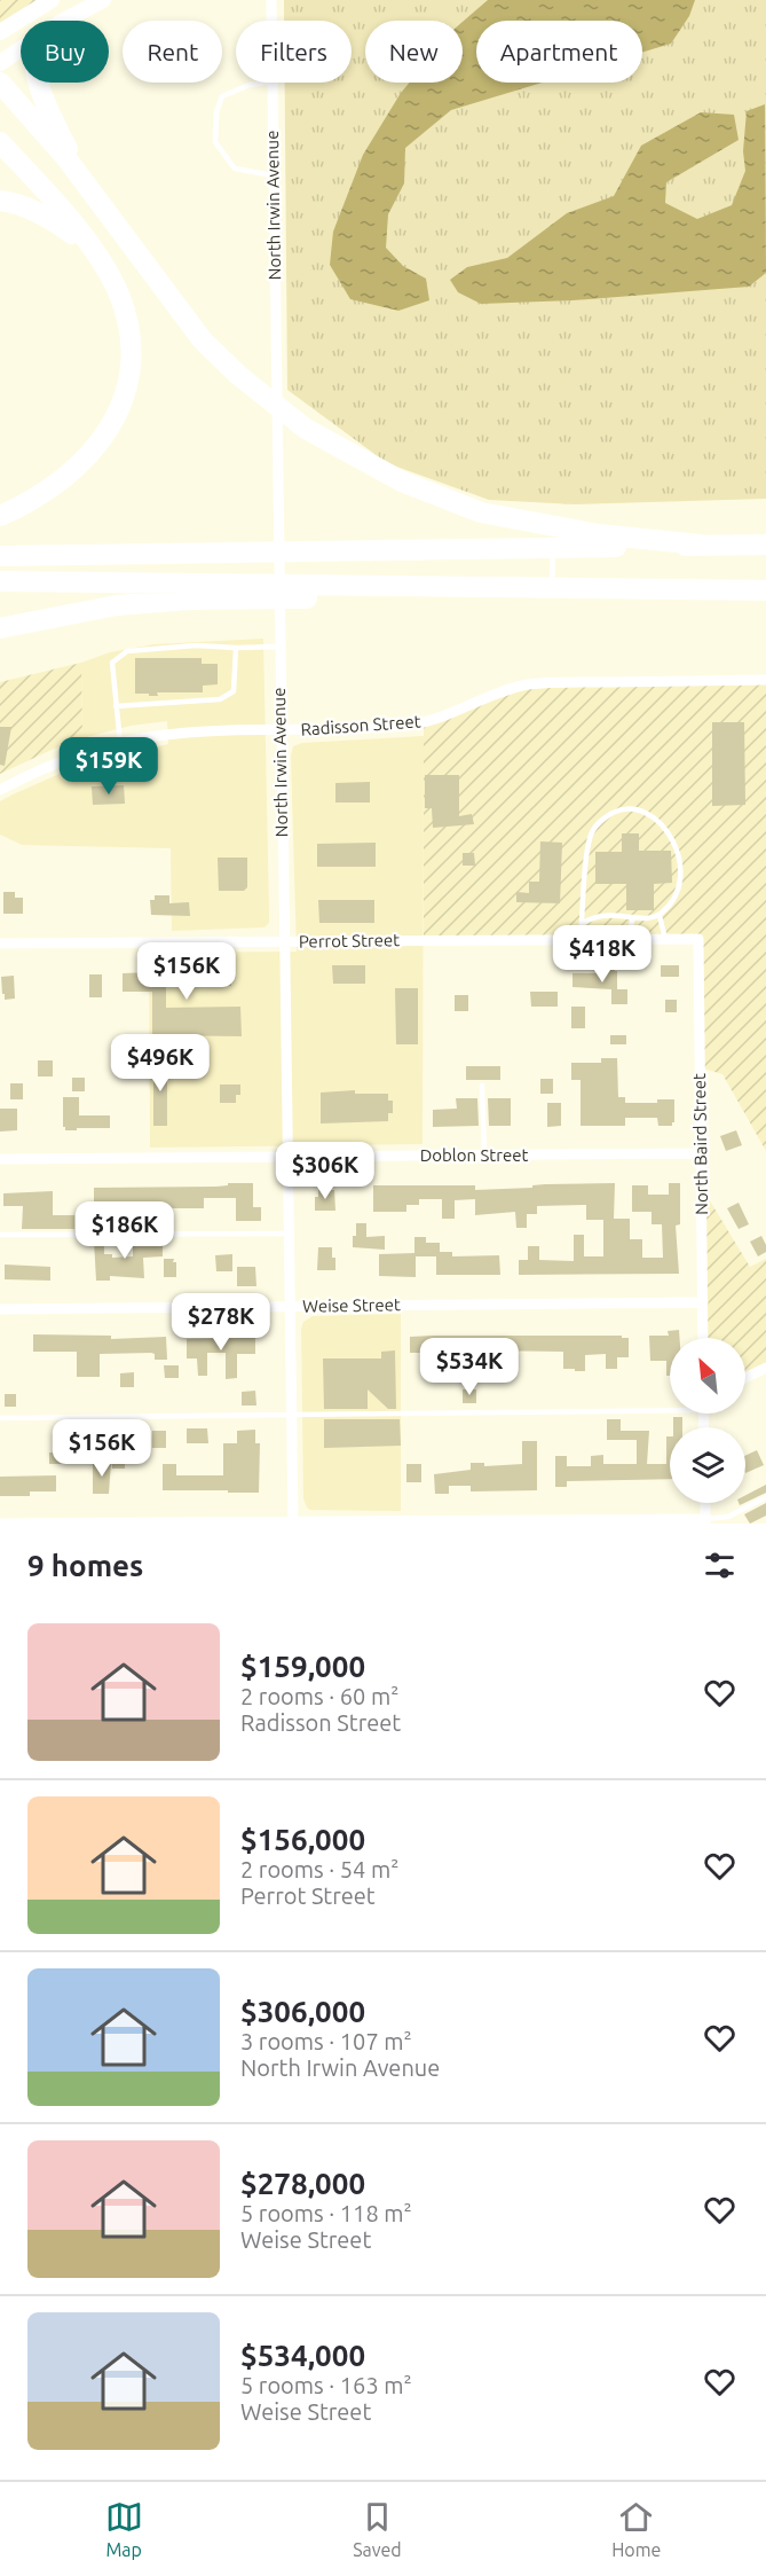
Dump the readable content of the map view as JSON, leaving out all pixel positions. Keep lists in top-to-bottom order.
{
  "streets": {
    "street": [
      "North Irwin Avenue",
      "Radisson Street",
      "Perrot Street",
      "North Baird Street",
      "Doblon Street",
      "Weise Street"
    ]
  },
  "crossings": [
    ["North Irwin Avenue", "Radisson Street"],
    ["North Irwin Avenue", "Perrot Street"],
    ["North Irwin Avenue", "Doblon Street"],
    ["North Irwin Avenue", "Weise Street"],
    ["Perrot Street", "North Baird Street"],
    ["North Baird Street", "Doblon Street"],
    ["North Baird Street", "Weise Street"]
  ],
  "north": "top left",
  "page": {
    "chip": [
      "Buy",
      "Rent",
      "Filters",
      "New",
      "Apartment"
    ],
    "price": [
      "$159K",
      "$418K",
      "$156K",
      "$496K",
      "$306K",
      "$186K",
      "$278K",
      "$534K",
      "$156K"
    ],
    "heading": "9 homes",
    "list": [
      {
        "name": "$159,000",
        "note": "2 rooms · 60 m² · Radisson Street"
      },
      {
        "name": "$156,000",
        "note": "2 rooms · 54 m² · Perrot Street"
      },
      {
        "name": "$306,000",
        "note": "3 rooms · 107 m² · North Irwin Avenue"
      },
      {
        "name": "$278,000",
        "note": "5 rooms · 118 m² · Weise Street"
      },
      {
        "name": "$534,000",
        "note": "5 rooms · 163 m² · Weise Street"
      }
    ],
    "tabs": ["Map", "Saved", "Home"]
  }
}
